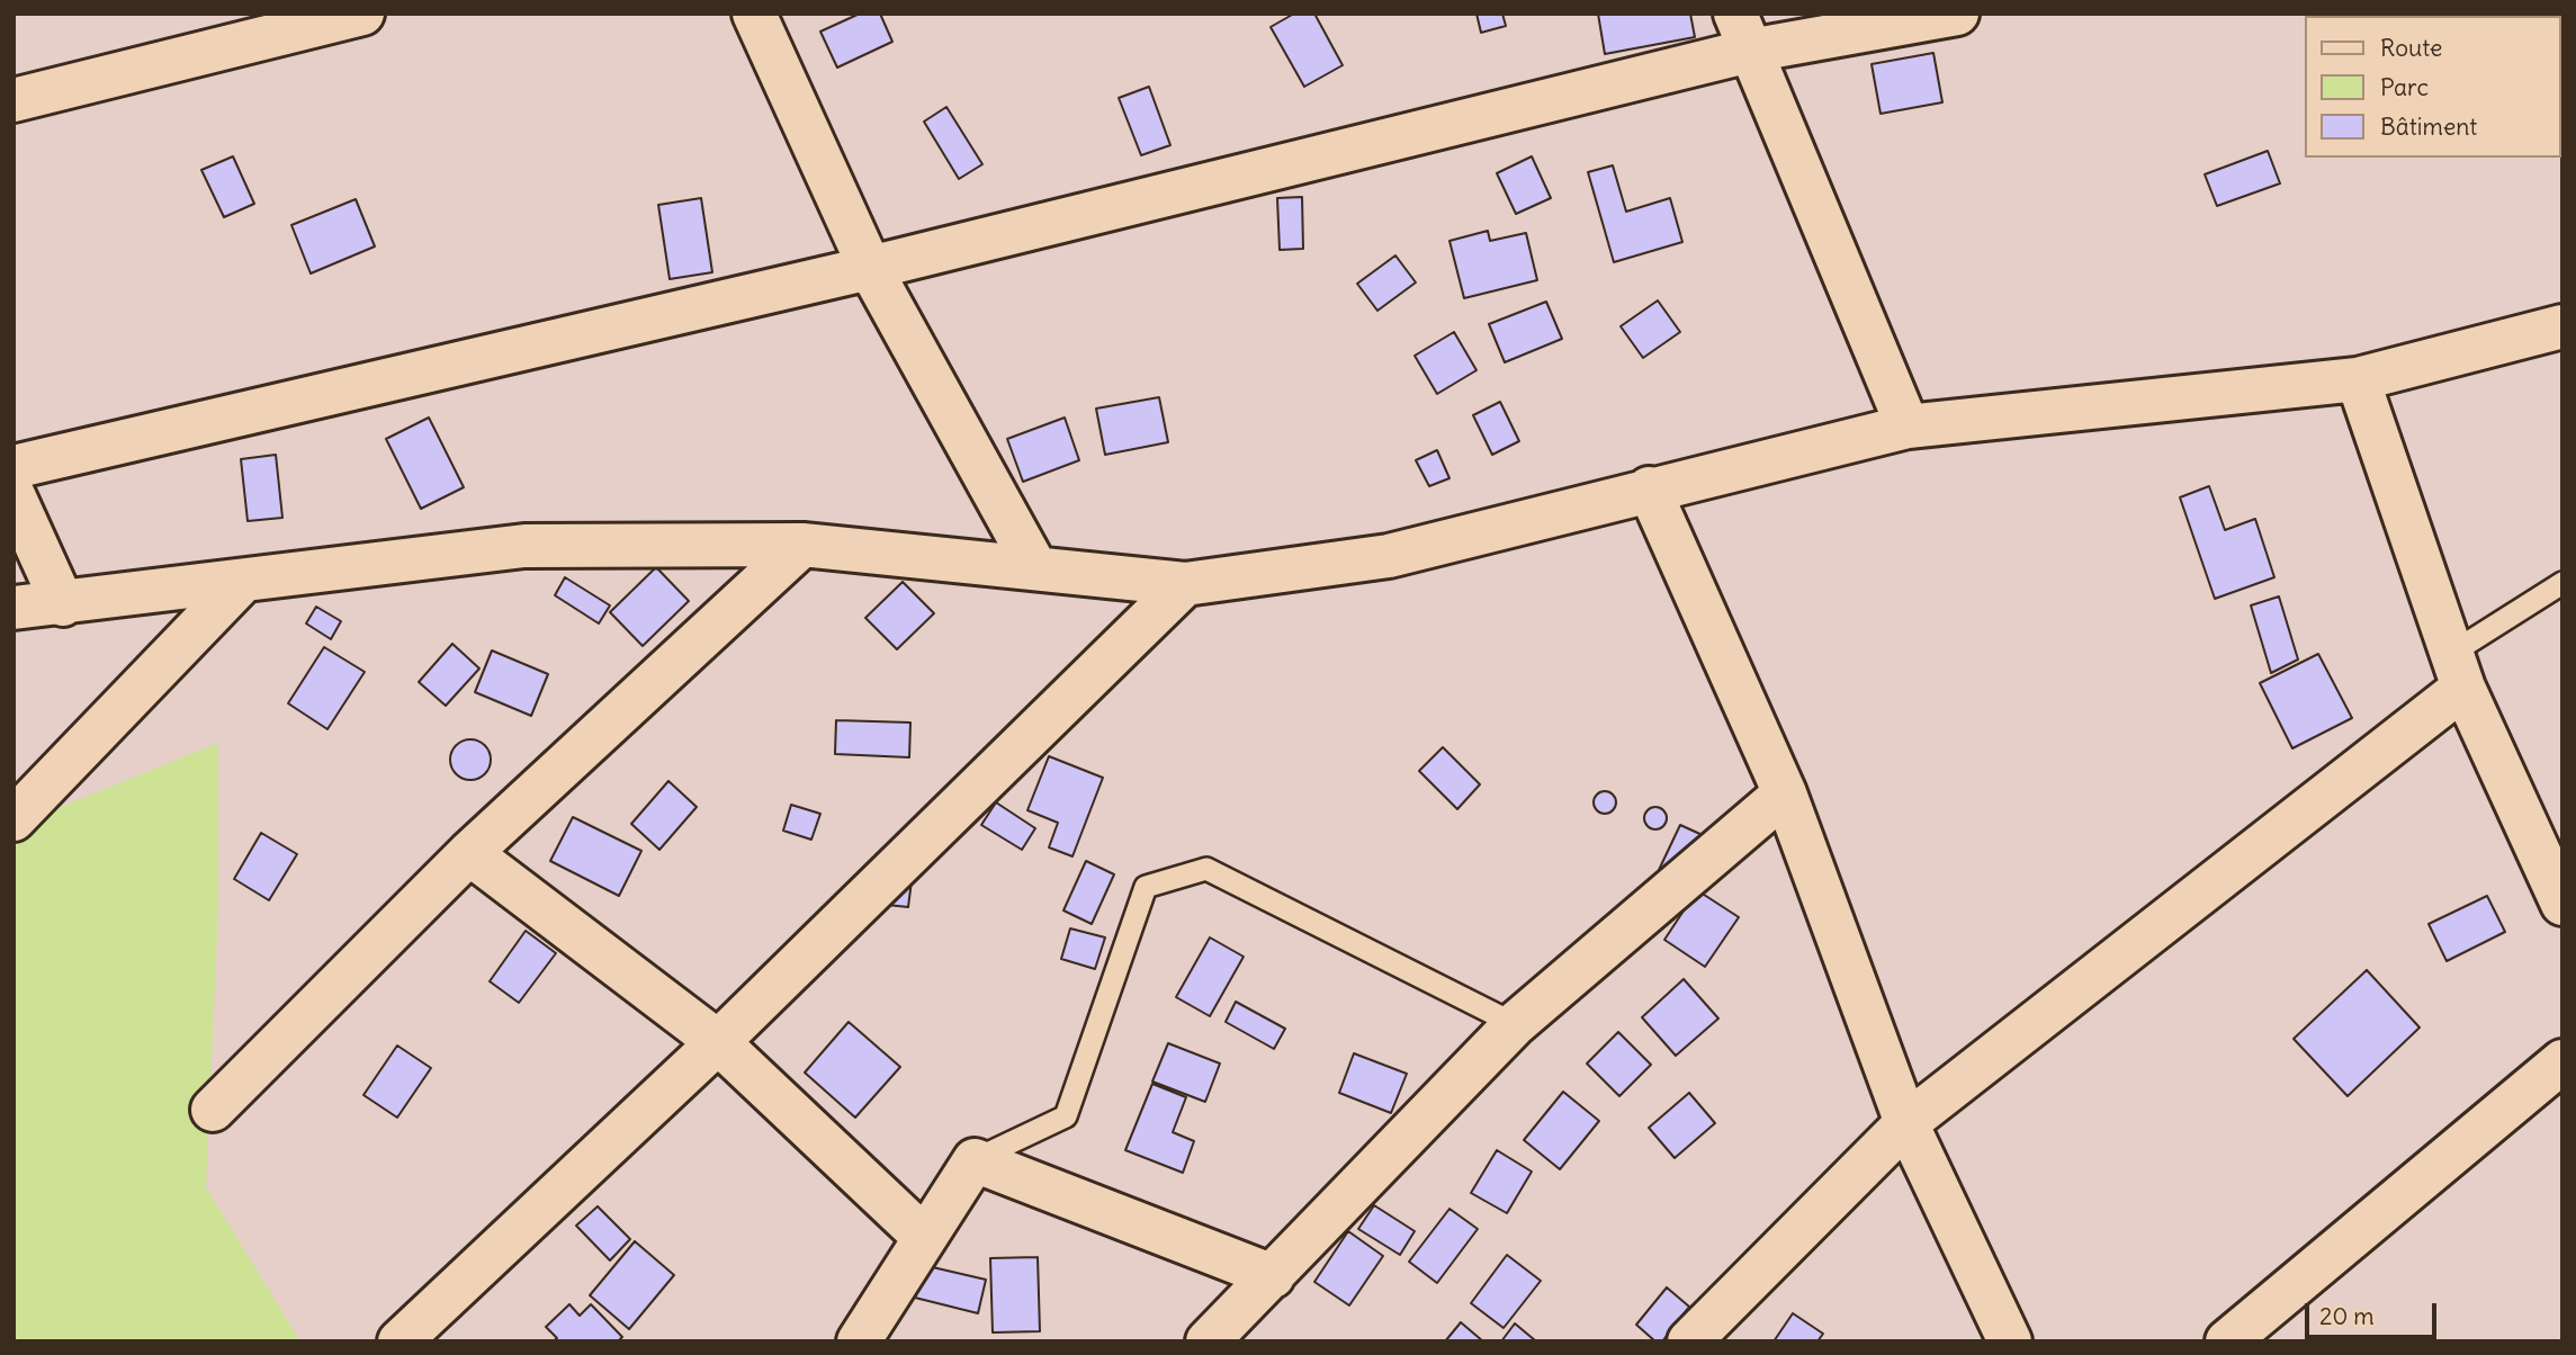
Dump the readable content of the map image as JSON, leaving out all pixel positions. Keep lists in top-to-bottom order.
{
  "legend": ["Route", "Parc", "Bâtiment"],
  "scale_bar": "20 m"
}
